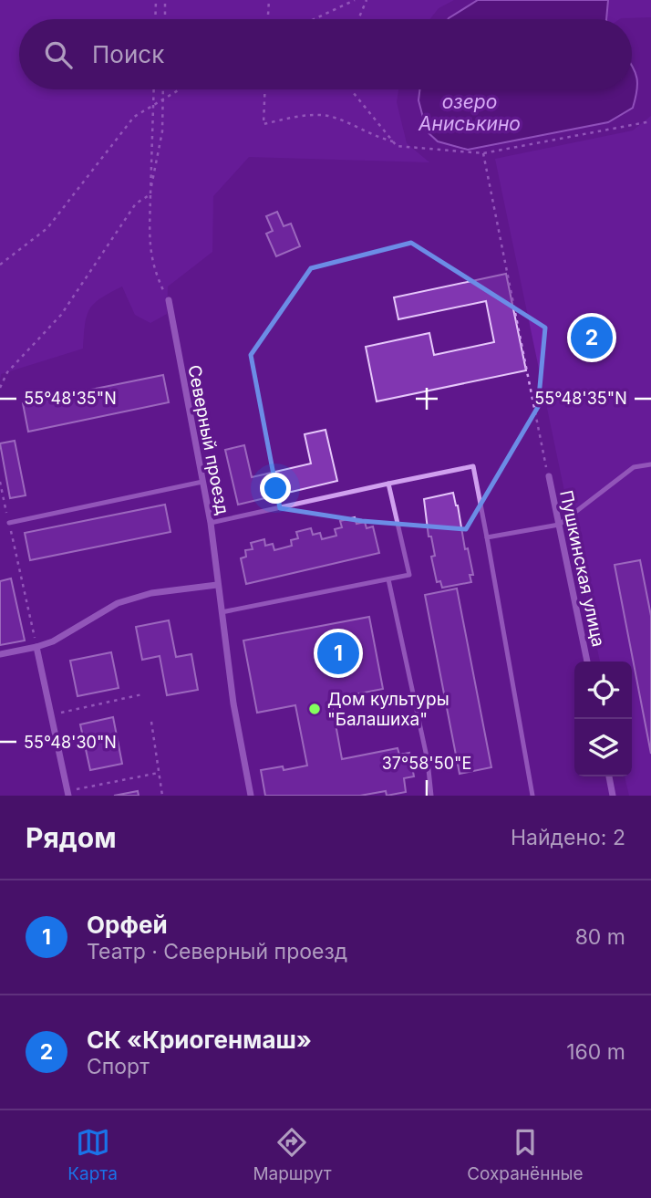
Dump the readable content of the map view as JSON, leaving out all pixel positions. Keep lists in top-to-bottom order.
{
  "streets": {
    "street": ["Северный проезд", "Пушкинская улица"]
  },
  "water": ["озеро Аниськино"],
  "places": ["Дом культуры \"Балашиха\""],
  "page": {
    "search": "Поиск",
    "pins": ["2", "1"],
    "heading": ["Рядом", "Найдено: 2"],
    "list": [
      {
        "mark": "1",
        "name": "Орфей",
        "note": "Театр · Северный проезд",
        "value": "80 m"
      },
      {
        "mark": "2",
        "name": "СК «Криогенмаш»",
        "note": "Спорт",
        "value": "160 m"
      }
    ],
    "nav": ["Карта", "Маршрут", "Сохранённые"]
  },
  "coordinates": ["55°48'35\"N", "55°48'30\"N", "37°58'50\"E"]
}
